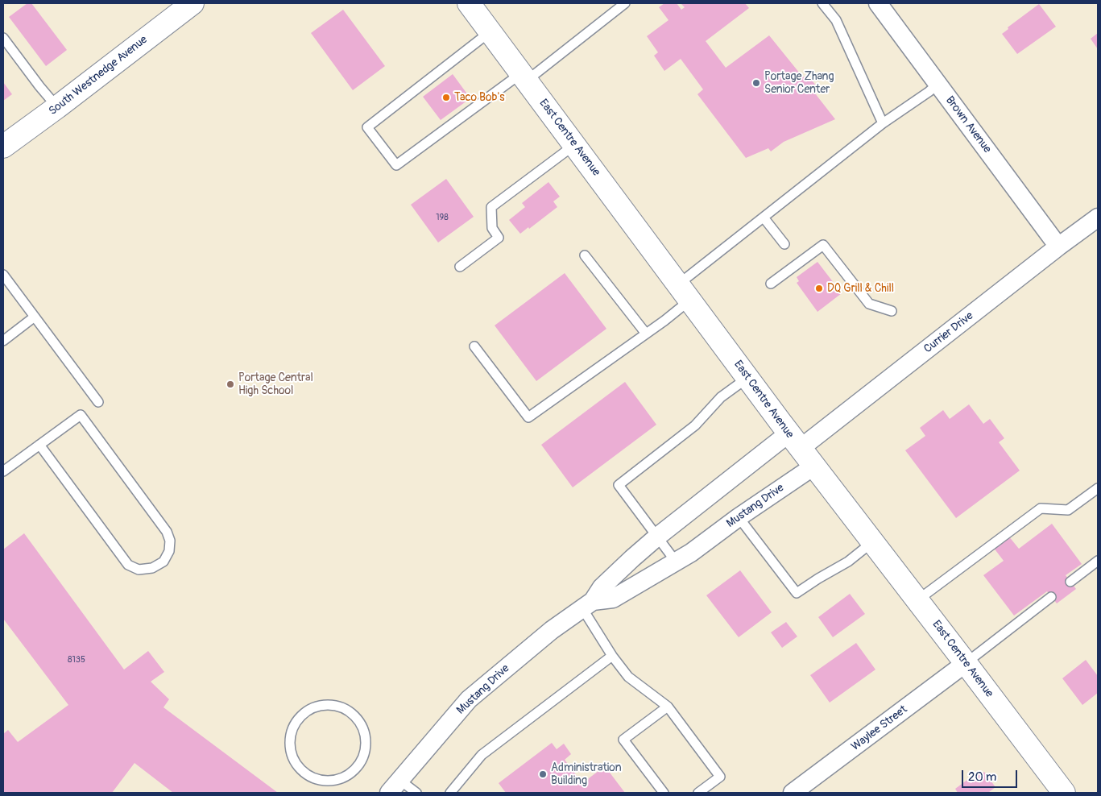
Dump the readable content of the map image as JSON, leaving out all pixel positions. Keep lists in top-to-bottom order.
{
  "streets": {
    "main road": ["South Westnedge Avenue", "East Centre Avenue"],
    "street": [
      "Brown Avenue",
      "Currier Drive",
      "Mustang Drive",
      "Waylee Street"
    ]
  },
  "crossings": [
    ["Brown Avenue", "Currier Drive"],
    ["East Centre Avenue", "Currier Drive"],
    ["East Centre Avenue", "Mustang Drive"],
    ["East Centre Avenue", "Waylee Street"],
    ["Currier Drive", "Mustang Drive"]
  ],
  "places": [
    "Portage Zhang Senior Center",
    "Taco Bob's",
    "DQ Grill & Chill",
    "Portage Central High School",
    "Administration Building"
  ],
  "house_numbers": ["198", "8135"],
  "scale_bar": "20 m"
}
